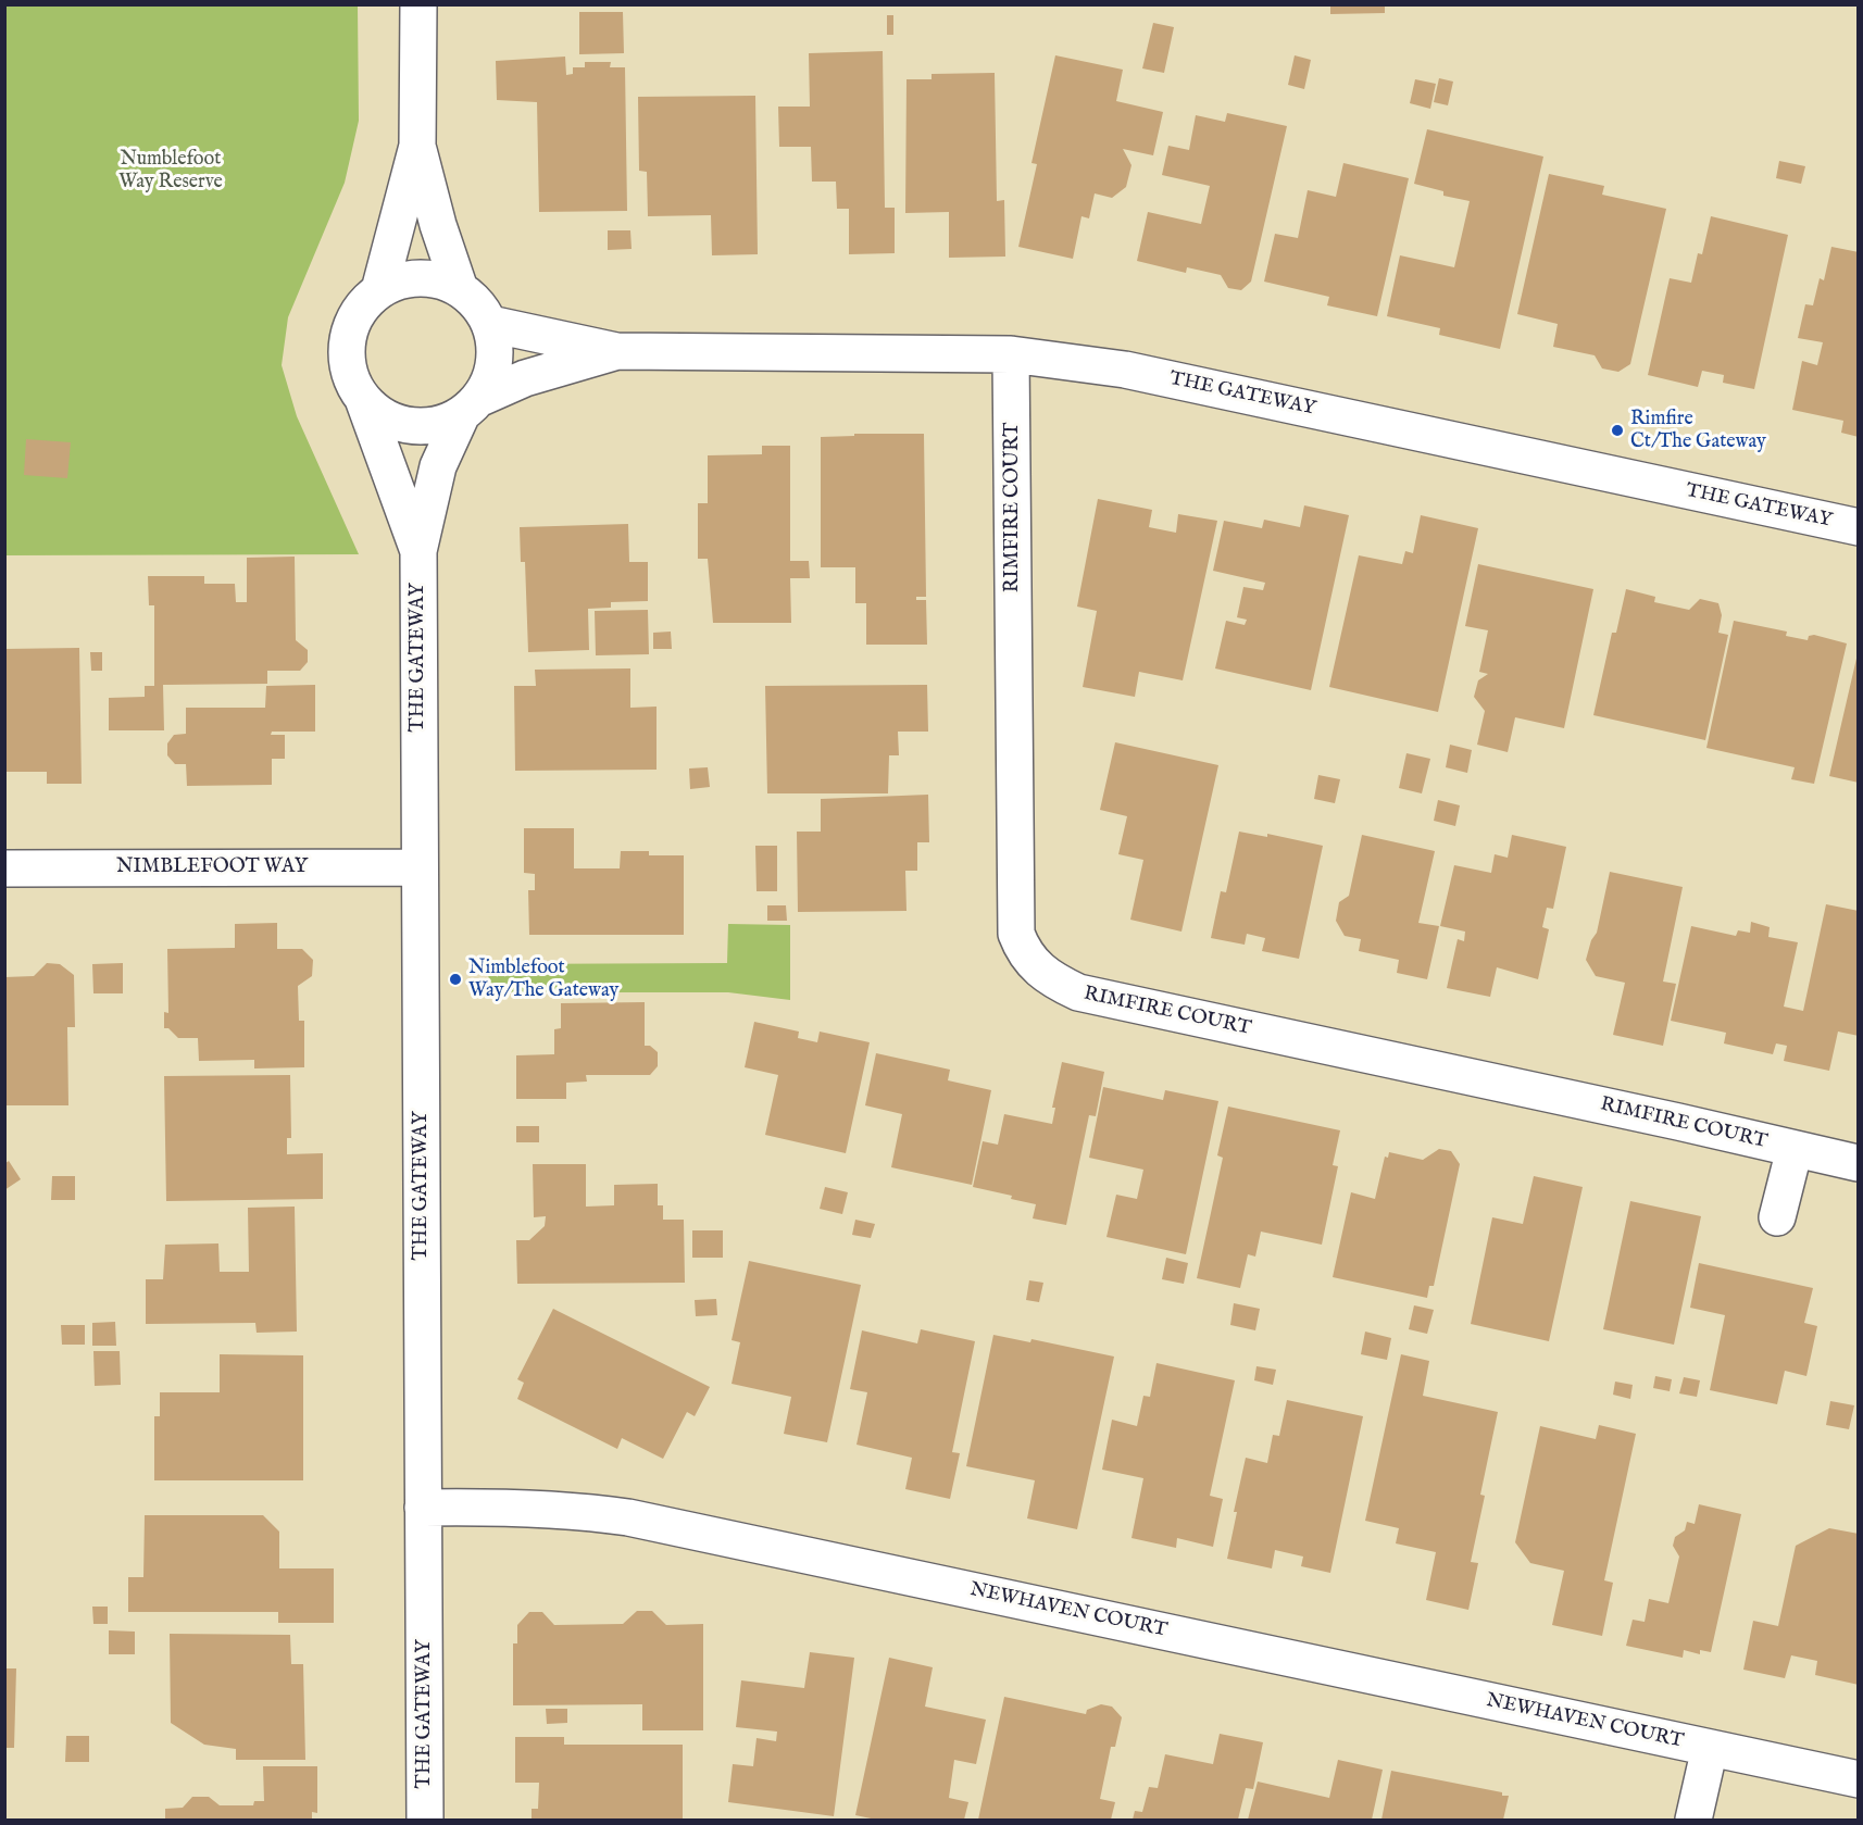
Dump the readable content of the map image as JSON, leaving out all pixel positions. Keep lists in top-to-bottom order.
{
  "streets": {
    "street": [
      "THE GATEWAY",
      "RIMFIRE COURT",
      "NIMBLEFOOT WAY",
      "NEWHAVEN COURT"
    ]
  },
  "crossings": [
    ["THE GATEWAY", "RIMFIRE COURT"],
    ["THE GATEWAY", "NIMBLEFOOT WAY"],
    ["THE GATEWAY", "NEWHAVEN COURT"]
  ],
  "parks": ["Numblefoot Way Reserve"],
  "places": ["Rimfire Ct/The Gateway", "Nimblefoot Way/The Gateway"]
}
